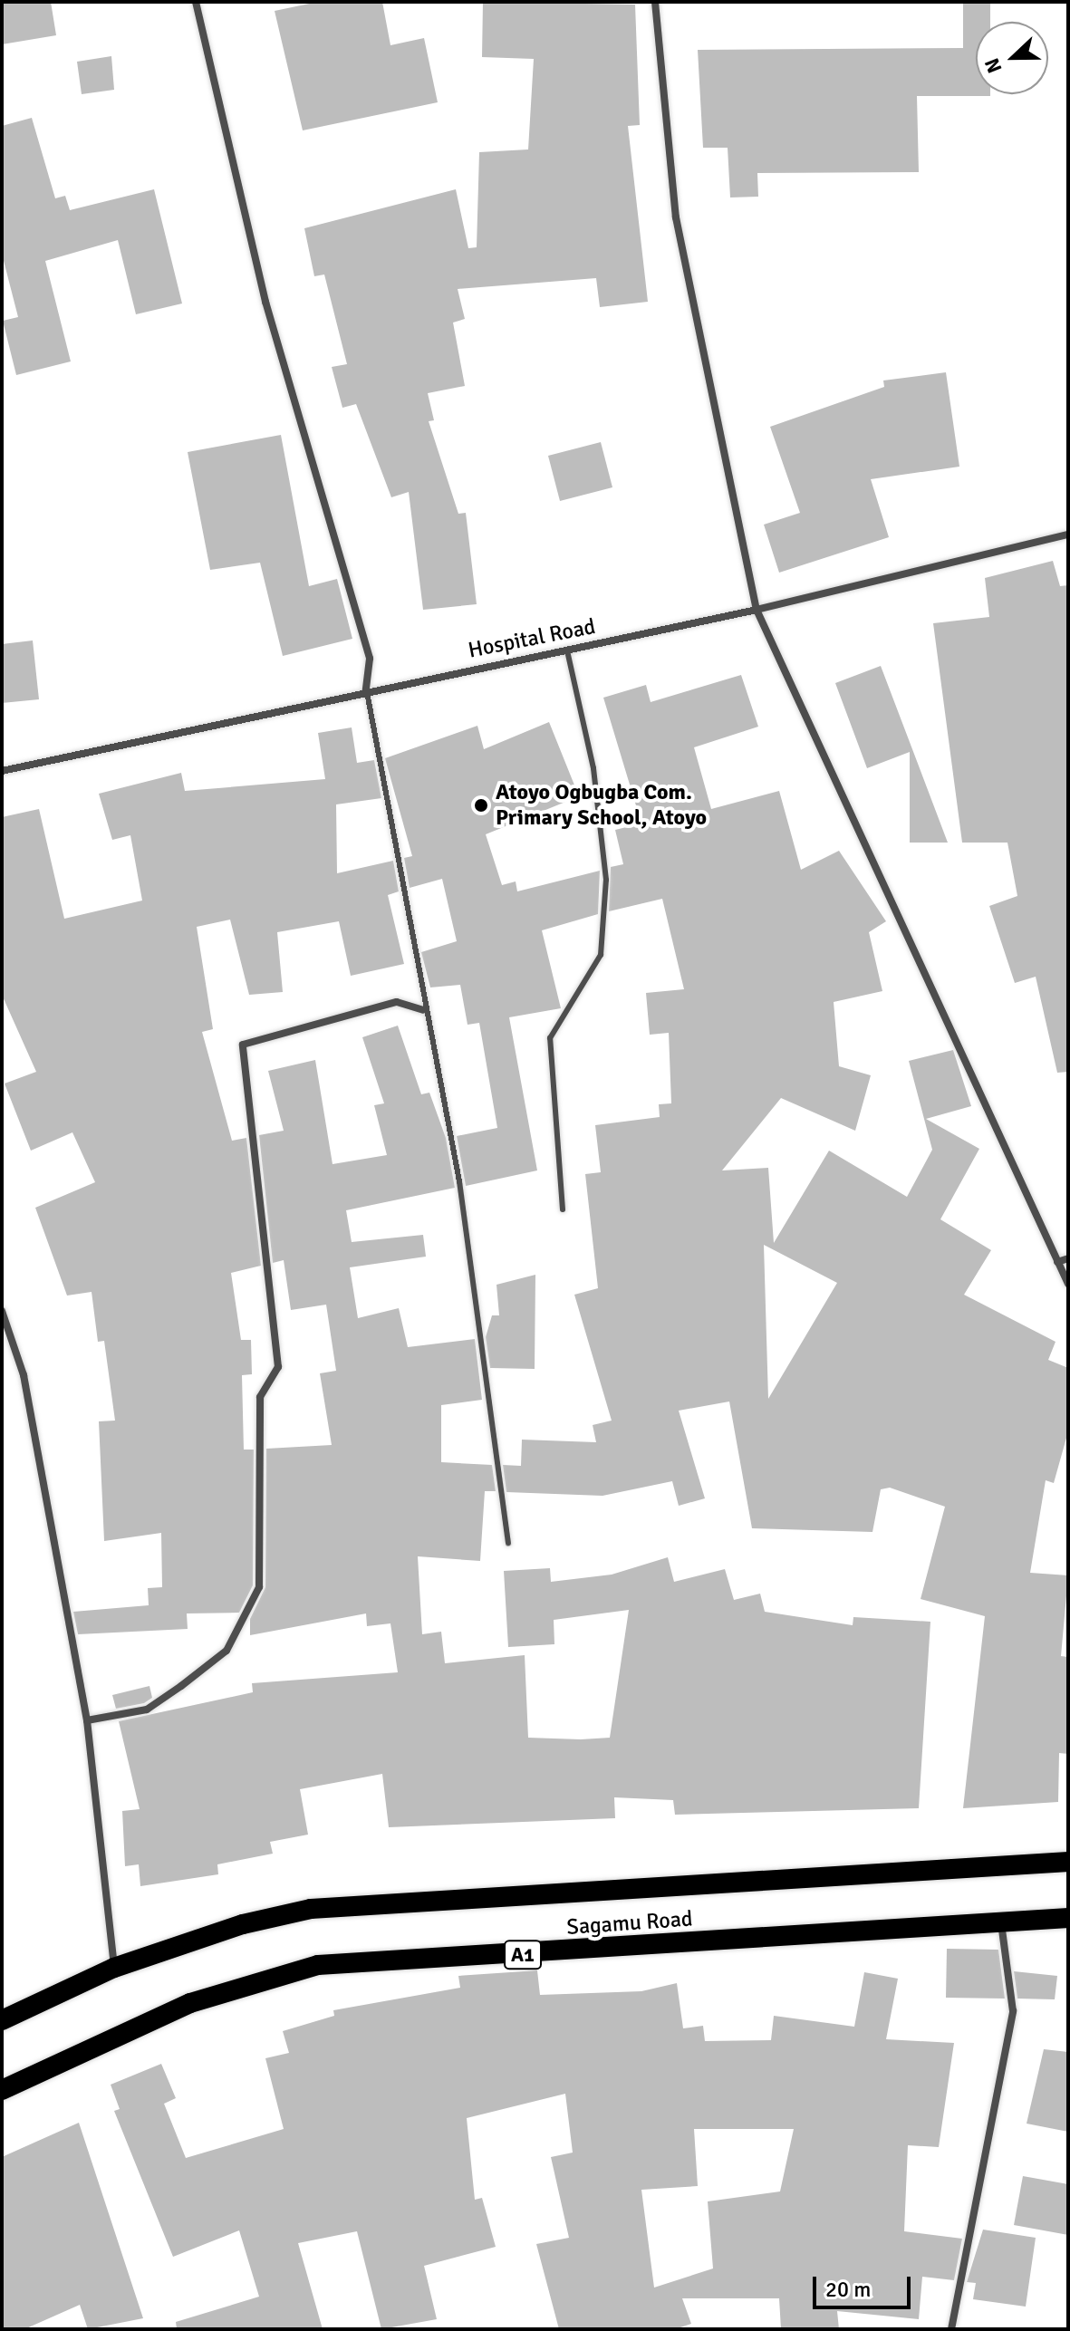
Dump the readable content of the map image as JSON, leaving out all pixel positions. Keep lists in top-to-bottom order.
{
  "streets": {
    "highway": ["Sagamu Road", "A1"],
    "street": ["Hospital Road"]
  },
  "places": ["Atoyo Ogbugba Com. Primary School, Atoyo"],
  "scale_bar": "20 m",
  "north": "left"
}
